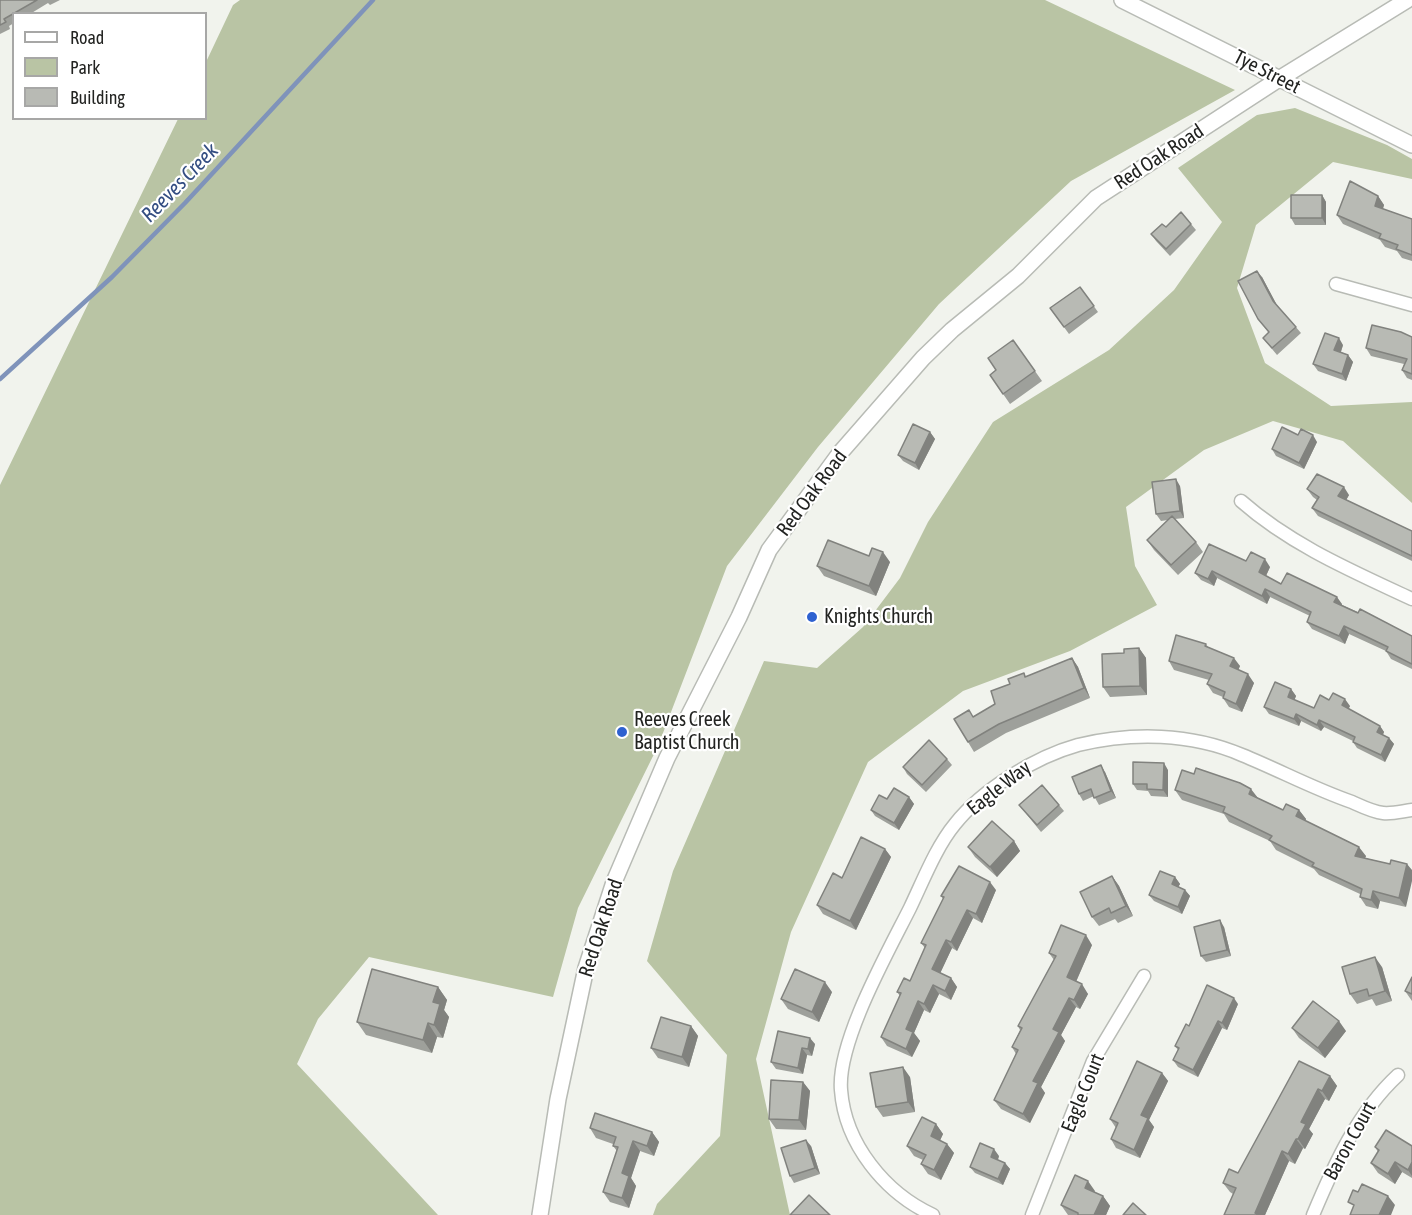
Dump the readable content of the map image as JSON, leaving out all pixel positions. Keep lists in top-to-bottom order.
{
  "streets": {
    "street": [
      "Tye Street",
      "Red Oak Road",
      "Eagle Way",
      "Eagle Court",
      "Baron Court"
    ]
  },
  "crossings": [
    ["Tye Street", "Red Oak Road"]
  ],
  "water": ["Reeves Creek"],
  "places": ["Knights Church", "Reeves Creek Baptist Church"],
  "legend": ["Road", "Park", "Building"]
}
